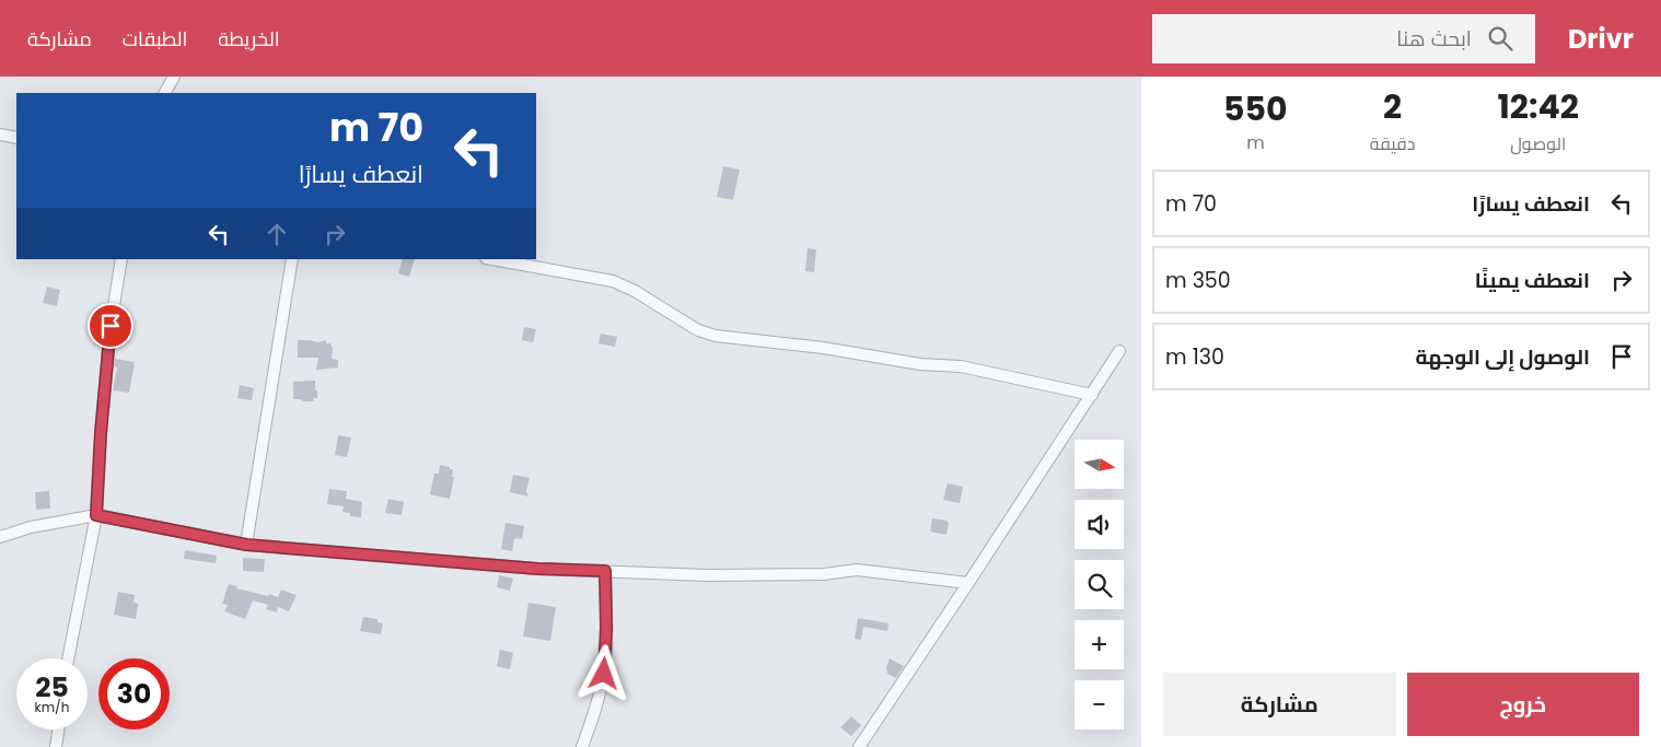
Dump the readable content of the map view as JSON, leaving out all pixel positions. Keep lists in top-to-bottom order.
{
  "north": "right",
  "page": {
    "header": "Drivr",
    "search": "ابحث هنا",
    "nav": ["الخريطة", "الطبقات", "مشاركة"],
    "eta": [
      "12:42",
      "الوصول",
      "2",
      "دقيقة",
      "550",
      "m"
    ],
    "turn": ["70 m", "انعطف يسارًا"],
    "list": [
      {
        "name": "انعطف يسارًا",
        "value": "70 m"
      },
      {
        "name": "انعطف يمينًا",
        "value": "350 m"
      },
      {
        "name": "الوصول إلى الوجهة",
        "value": "130 m"
      }
    ],
    "map_buttons": ["+", "−"],
    "speed": "25 km/h",
    "limit": "30",
    "buttons": ["خروج", "مشاركة"]
  }
}
